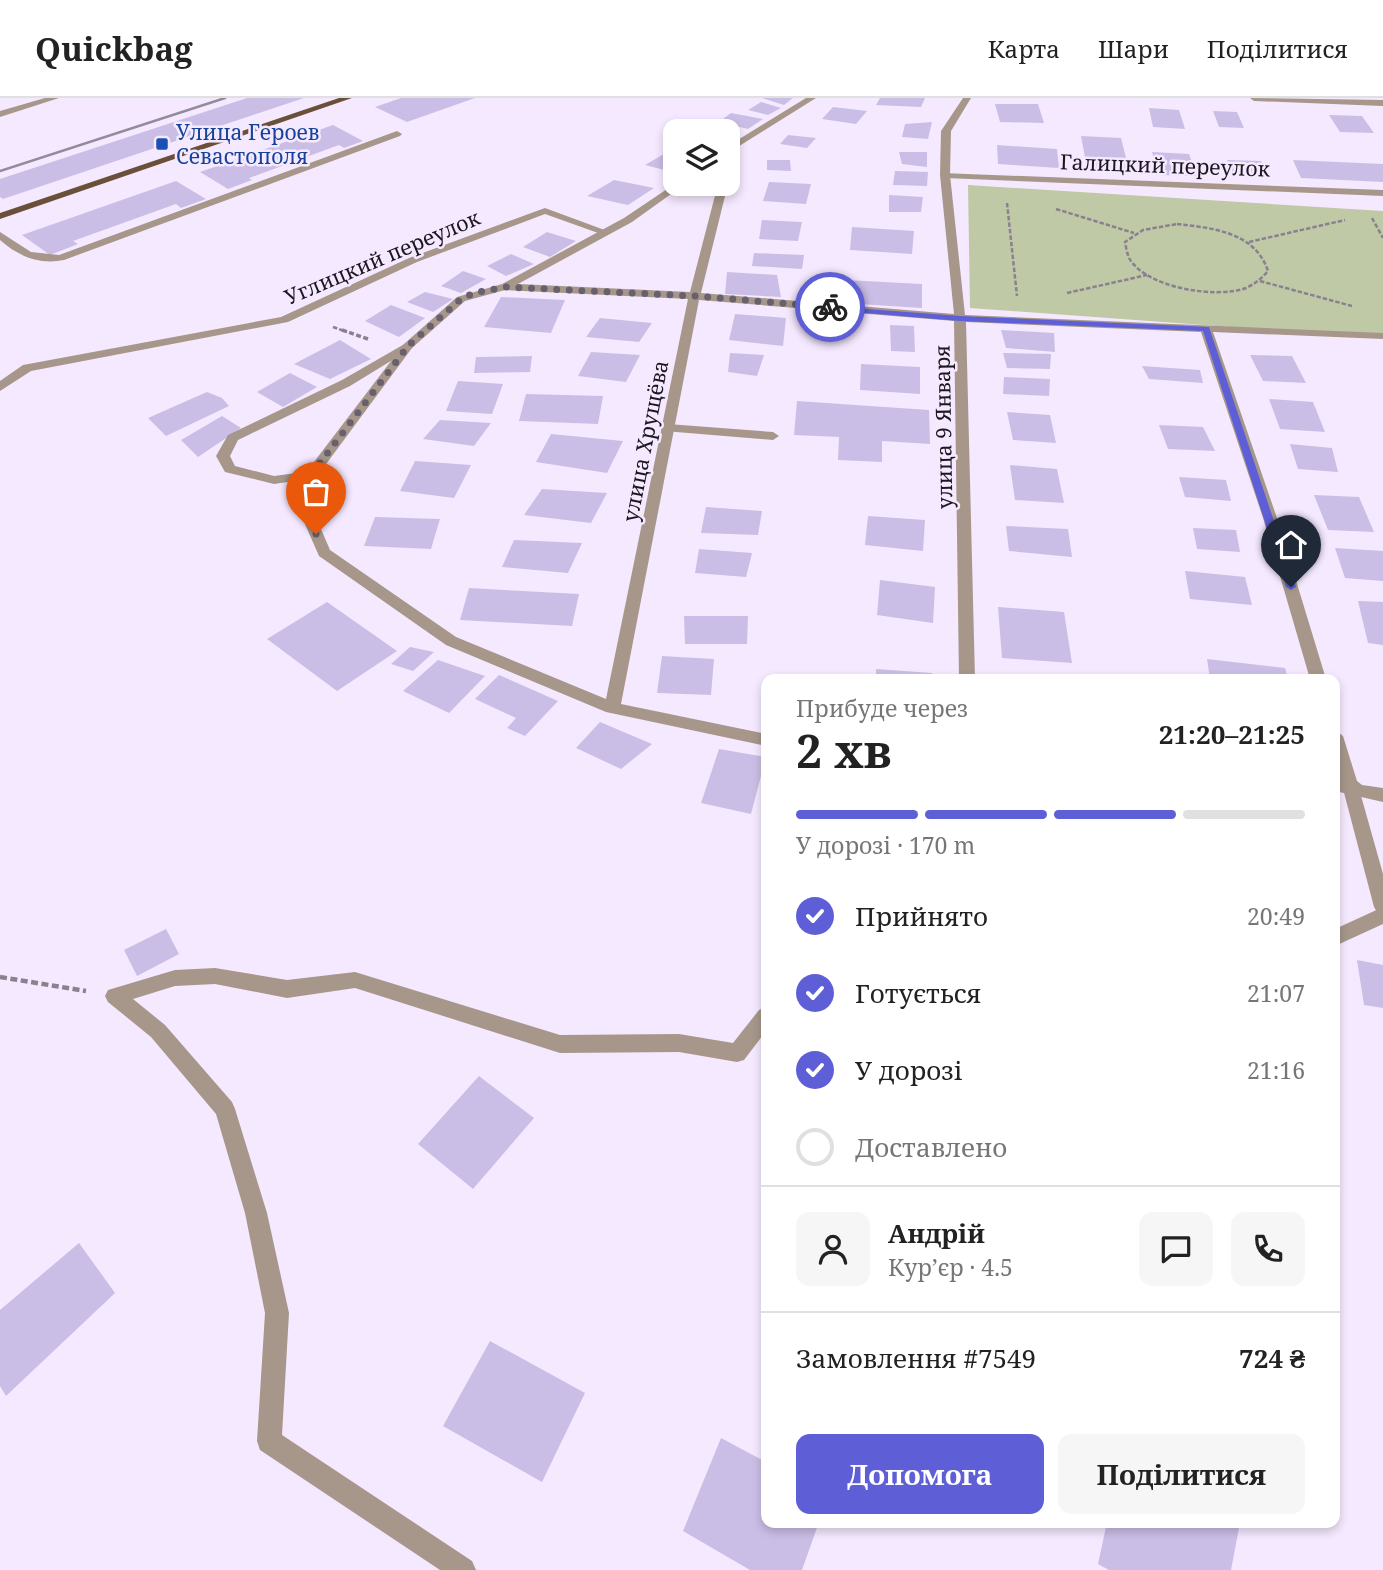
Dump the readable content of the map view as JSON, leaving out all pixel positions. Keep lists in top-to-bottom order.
{
  "streets": {
    "street": [
      "Галицкий переулок",
      "Углицкий переулок",
      "улица 9 Января",
      "улица Хрущёва"
    ]
  },
  "crossings": [
    ["Галицкий переулок", "улица 9 Января"]
  ],
  "places": {
    "transit": ["Улица Героев Севастополя"]
  },
  "page": {
    "header": "Quickbag",
    "nav": ["Карта", "Шари", "Поділитися"],
    "heading": ["2 хв", "Прибуде через", "21:20–21:25"],
    "panel": [
      "Андрій",
      "Кур’єр · 4.5",
      "Замовлення #7549",
      "724 ₴"
    ],
    "bar": "У дорозі · 170 m",
    "list": [
      ["Прийнято", "20:49"],
      ["Готується", "21:07"],
      ["У дорозі", "21:16"],
      "Доставлено"
    ],
    "buttons": ["Допомога", "Поділитися"]
  }
}
